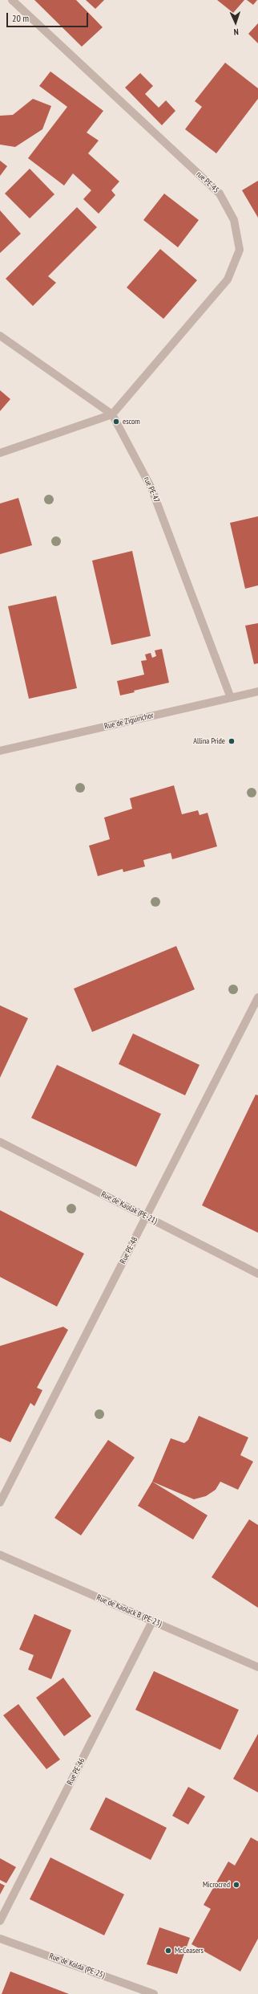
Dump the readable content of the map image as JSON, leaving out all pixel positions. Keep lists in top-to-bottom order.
{
  "streets": {
    "street": [
      "rue PE-45",
      "rue PE-47",
      "Rue de Ziguinchor",
      "Rue de Kaolak (PE-21)",
      "Rue PE-48",
      "Rue de Kaolack B (PE-23)",
      "Rue PE-46",
      "Rue de Kolda (PE-25)"
    ]
  },
  "crossings": [
    ["rue PE-45", "rue PE-47"],
    ["rue PE-47", "Rue de Ziguinchor"],
    ["Rue de Kaolak (PE-21)", "Rue PE-48"],
    ["Rue de Kaolack B (PE-23)", "Rue PE-46"]
  ],
  "places": [
    "escom",
    "Allina Pride",
    "Microcred",
    "McCeasers"
  ],
  "scale_bar": "20 m",
  "north": "bottom"
}
